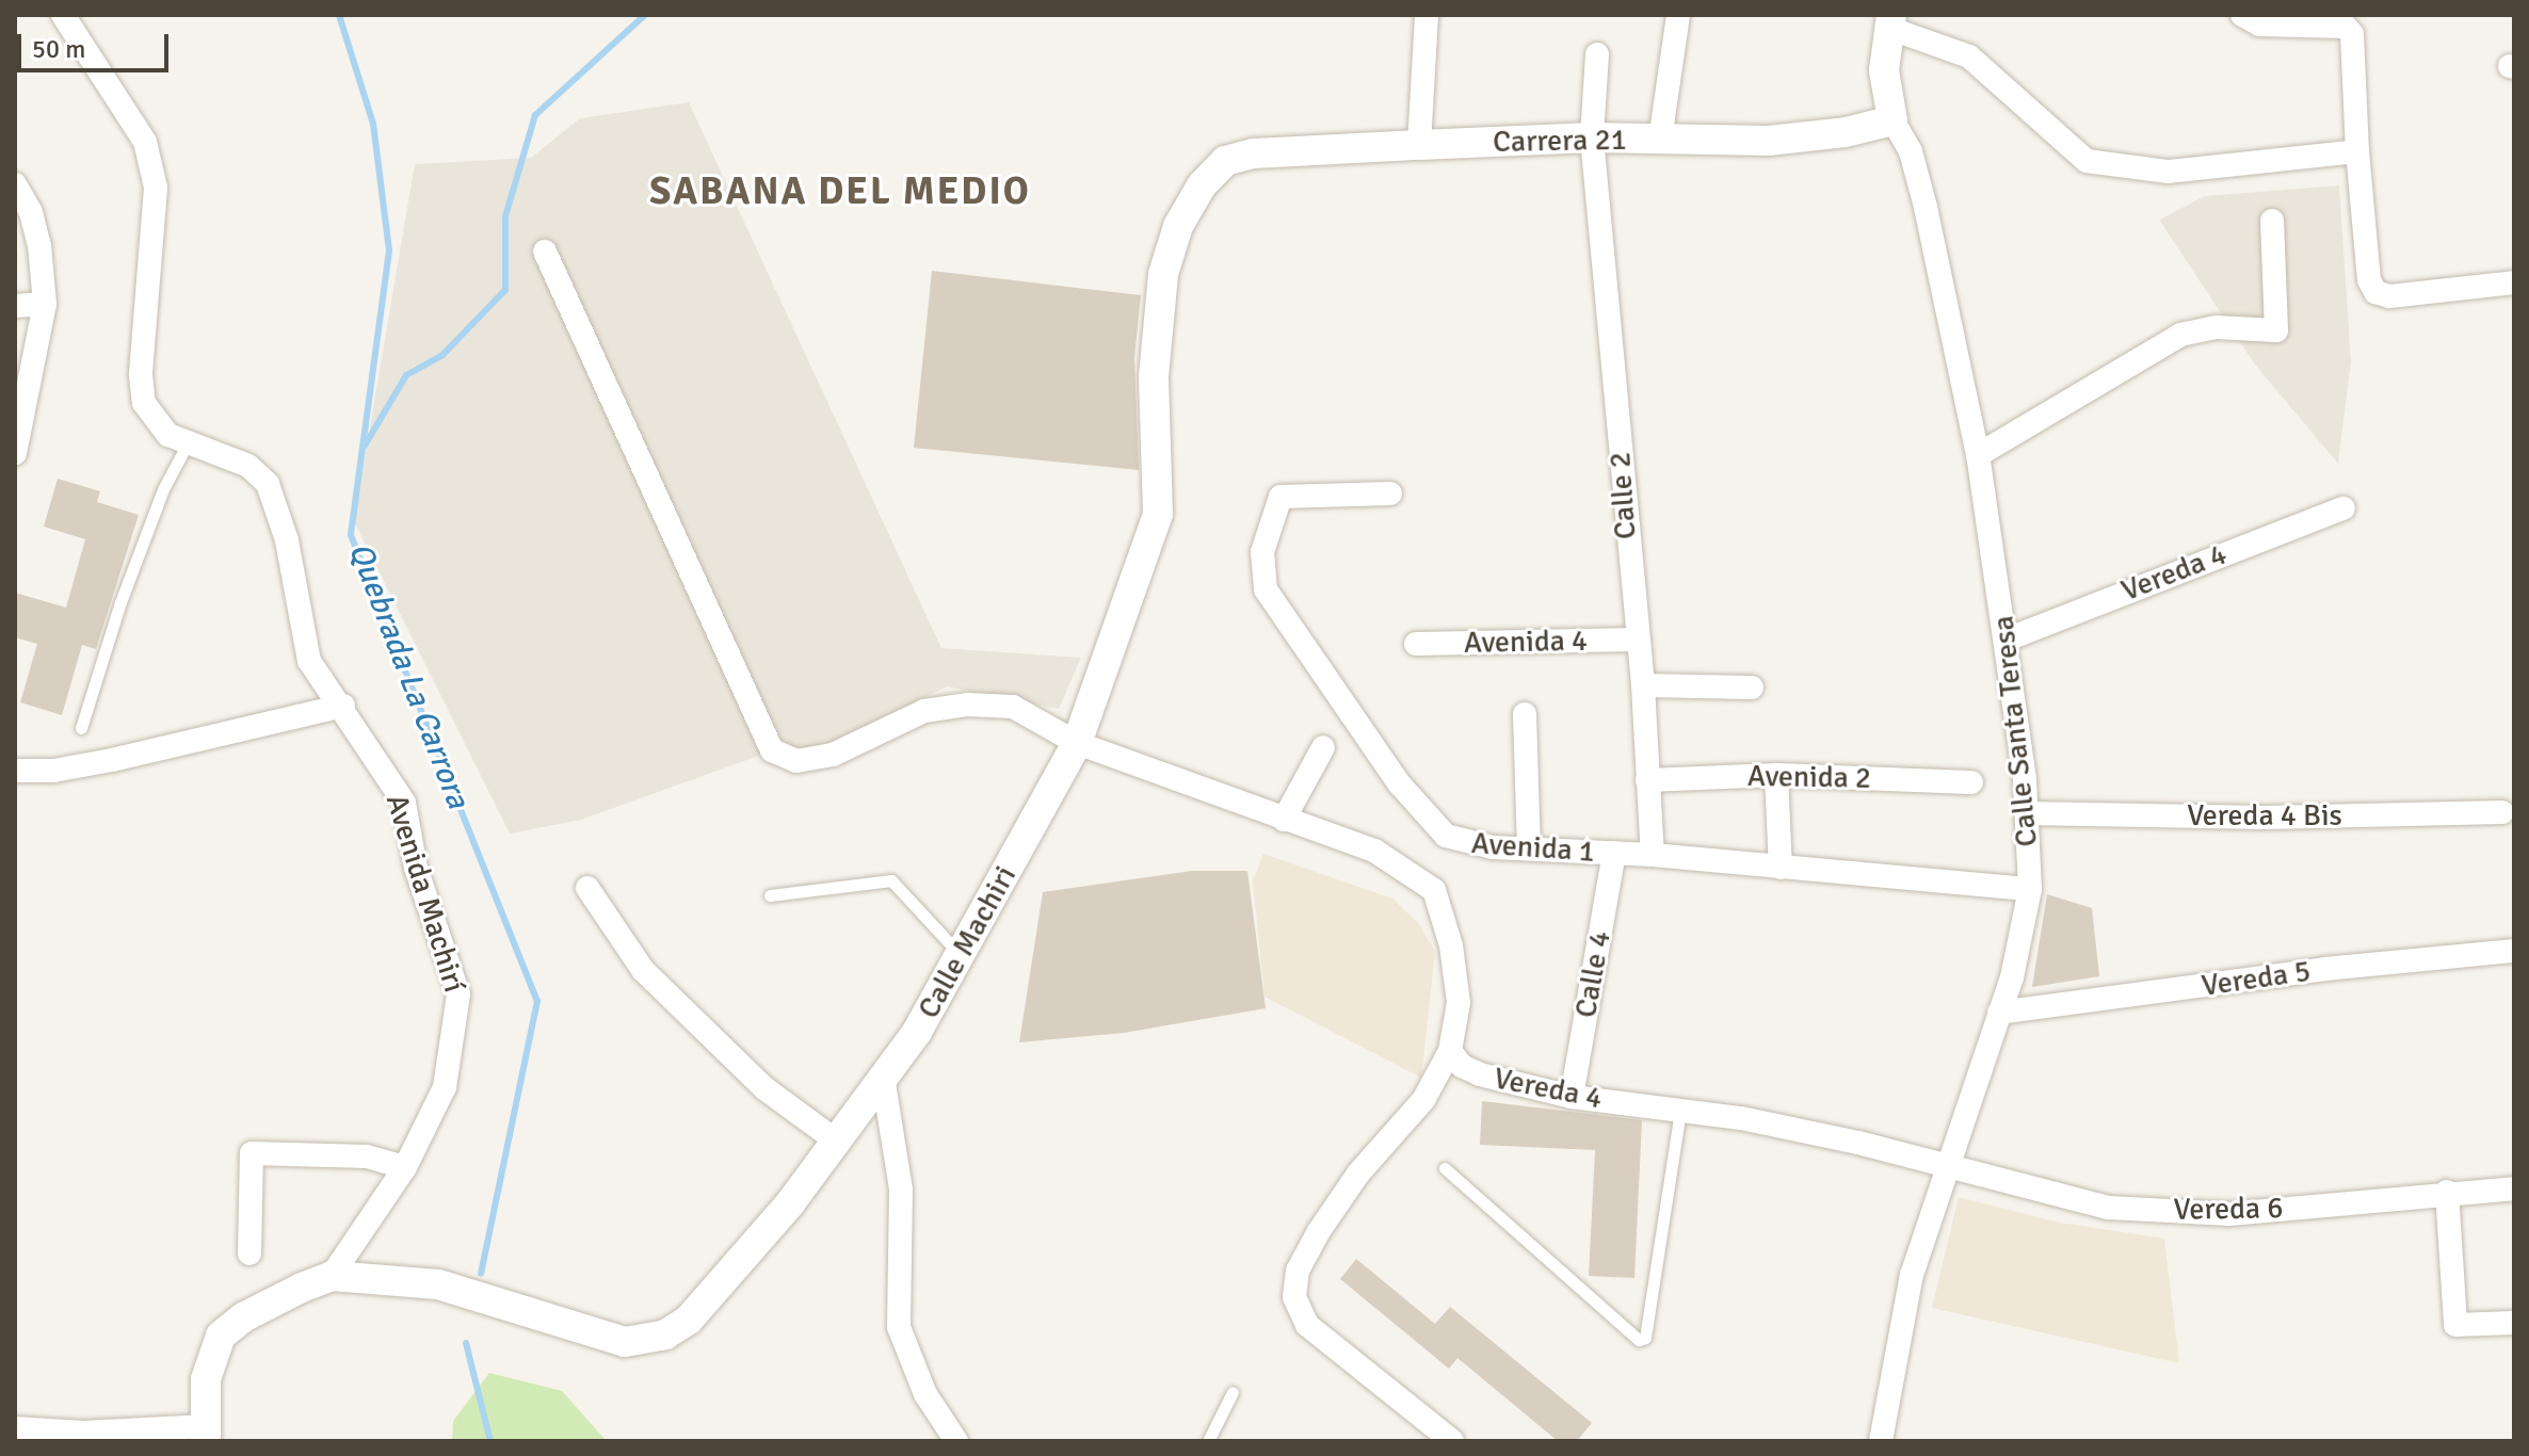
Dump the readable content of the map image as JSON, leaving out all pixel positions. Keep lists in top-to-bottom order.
{
  "streets": {
    "street": [
      "Carrera 21",
      "Calle 2",
      "Vereda 4",
      "Avenida 4",
      "Calle Santa Teresa",
      "Avenida 2",
      "Vereda 4 Bis",
      "Avenida 1",
      "Avenida Machirí",
      "Calle Machiri",
      "Calle 4",
      "Vereda 5",
      "Vereda 6"
    ]
  },
  "crossings": [
    ["Carrera 21", "Calle 2"],
    ["Carrera 21", "Calle Santa Teresa"],
    ["Carrera 21", "Calle Machiri"],
    ["Calle 2", "Avenida 4"],
    ["Calle 2", "Avenida 2"],
    ["Calle 2", "Avenida 1"],
    ["Vereda 4", "Calle Santa Teresa"],
    ["Vereda 4", "Calle 4"],
    ["Vereda 4", "Vereda 6"],
    ["Calle Santa Teresa", "Vereda 4 Bis"],
    ["Calle Santa Teresa", "Avenida 1"],
    ["Calle Santa Teresa", "Vereda 5"],
    ["Calle Santa Teresa", "Vereda 6"],
    ["Avenida 1", "Calle 4"],
    ["Avenida Machirí", "Calle Machiri"]
  ],
  "districts": ["SABANA DEL MEDIO"],
  "water": ["Quebrada La Carrora"],
  "scale_bar": "50 m"
}
